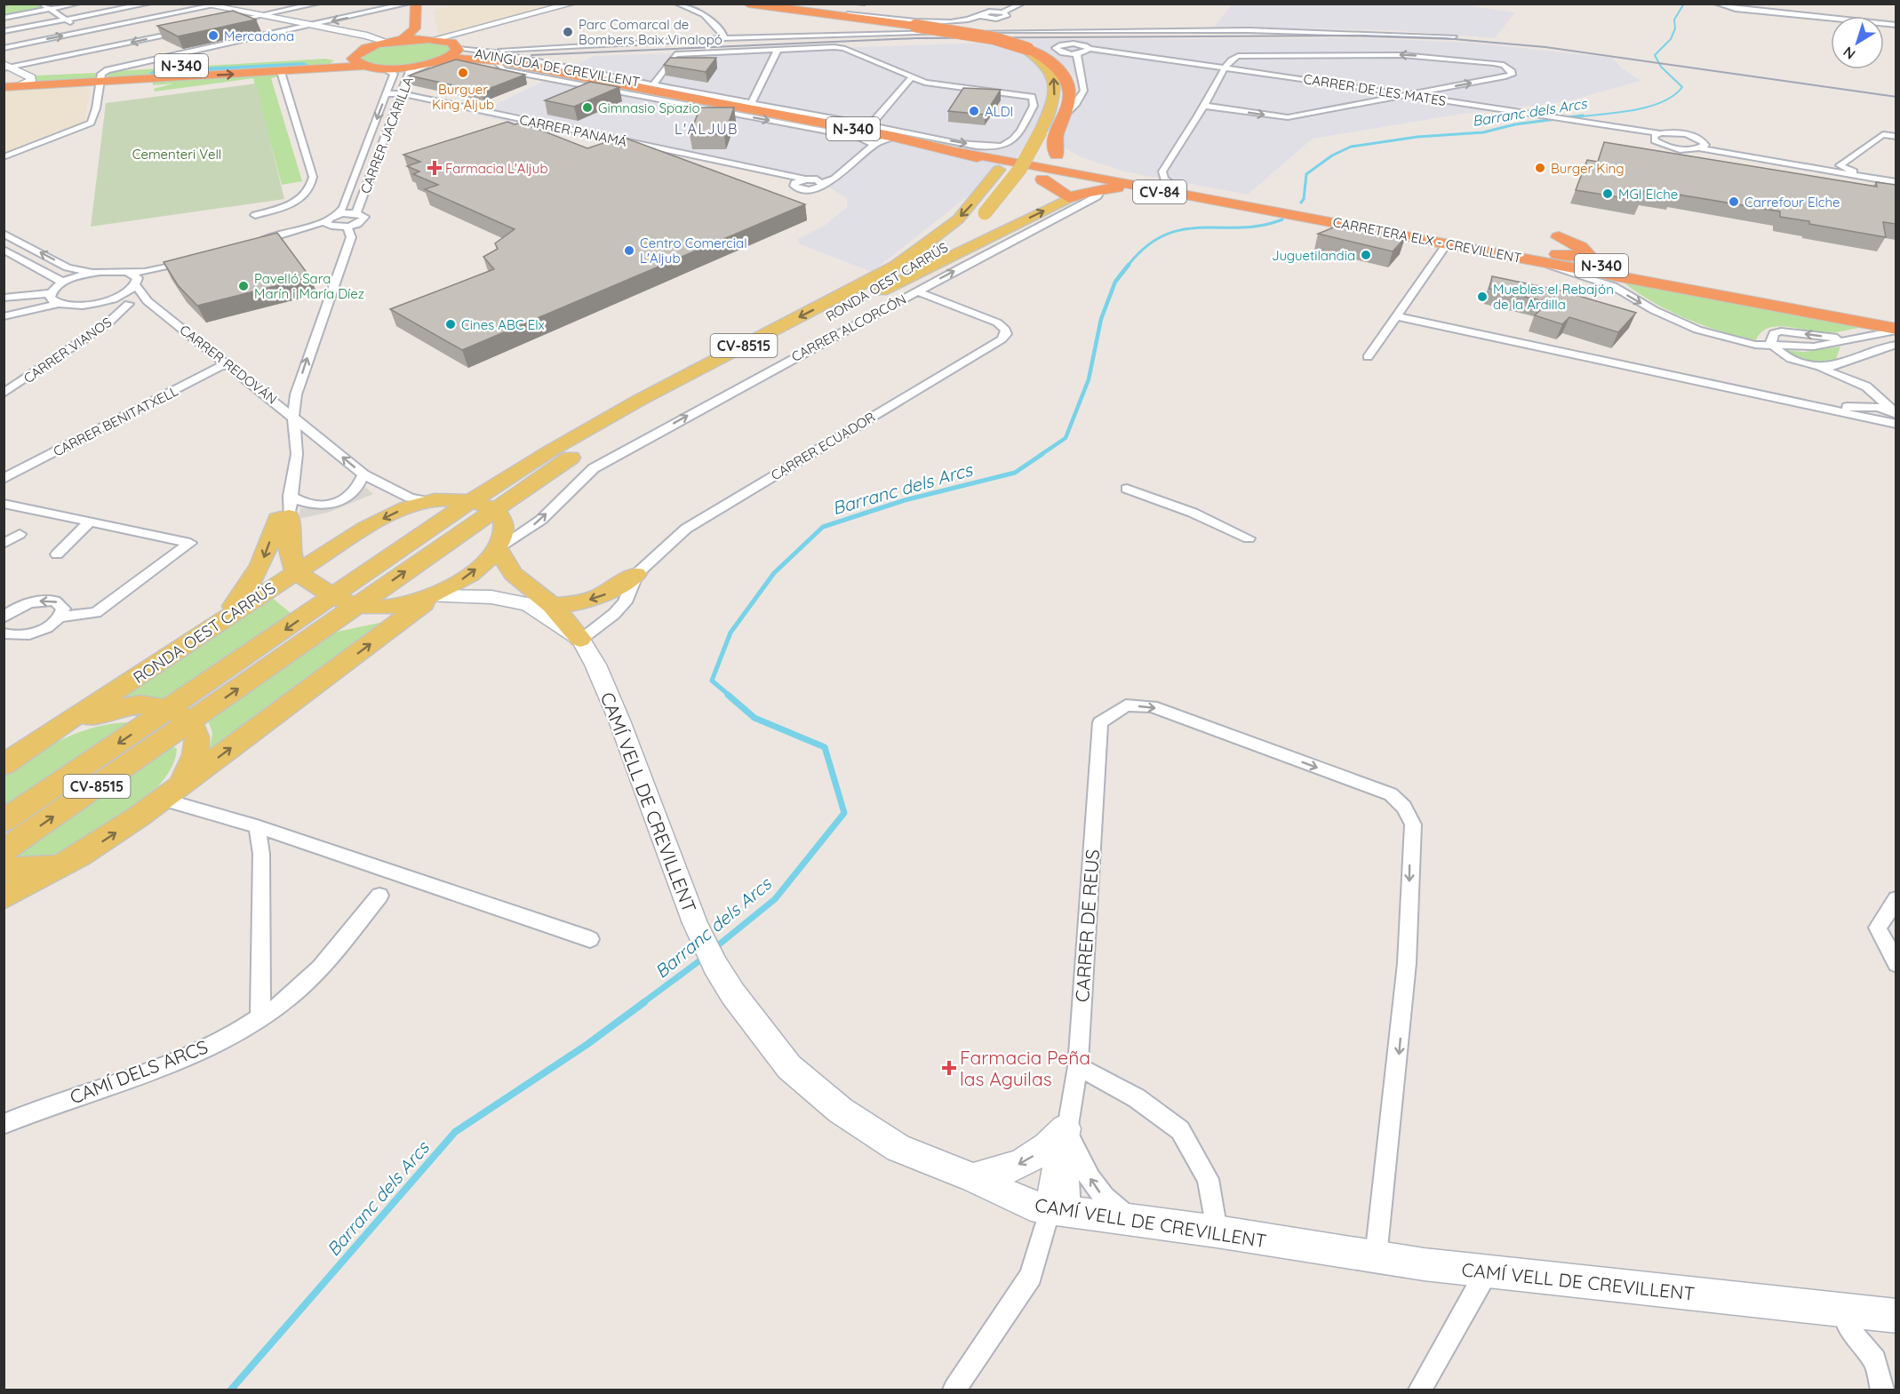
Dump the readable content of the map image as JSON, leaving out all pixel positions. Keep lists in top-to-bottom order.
{
  "streets": {
    "highway": [
      "N-340",
      "AVINGUDA DE CREVILLENT",
      "CV-84",
      "CARRETERA ELX - CREVILLENT",
      "RONDA OEST CARRÚS"
    ],
    "main road": ["CV-8515"],
    "street": [
      "CARRER DE LES MATES",
      "CARRER PANAMÁ",
      "CARRER JACARILLA",
      "CARRER ALCORCÓN",
      "CARRER VIANOS",
      "CARRER REDOVÁN",
      "CARRER BENITATXELL",
      "CARRER ECUADOR",
      "CAMÍ VELL DE CREVILLENT",
      "CARRER DE REUS",
      "CAMÍ DELS ARCS"
    ]
  },
  "crossings": [
    ["N-340", "AVINGUDA DE CREVILLENT"],
    ["N-340", "CARRER JACARILLA"],
    ["AVINGUDA DE CREVILLENT", "CARRETERA ELX - CREVILLENT"],
    ["AVINGUDA DE CREVILLENT", "RONDA OEST CARRÚS"],
    ["CARRER DE LES MATES", "RONDA OEST CARRÚS"],
    ["CARRER PANAMÁ", "CARRER JACARILLA"],
    ["CV-84", "CARRETERA ELX - CREVILLENT"],
    ["CARRETERA ELX - CREVILLENT", "RONDA OEST CARRÚS"],
    ["RONDA OEST CARRÚS", "CARRER ALCORCÓN"],
    ["RONDA OEST CARRÚS", "CARRER REDOVÁN"],
    ["CARRER ALCORCÓN", "CARRER ECUADOR"],
    ["CARRER VIANOS", "CARRER REDOVÁN"],
    ["CARRER REDOVÁN", "CARRER BENITATXELL"],
    ["CARRER ECUADOR", "CAMÍ VELL DE CREVILLENT"],
    ["CAMÍ VELL DE CREVILLENT", "CARRER DE REUS"]
  ],
  "one_way": ["CARRER ALCORCÓN"],
  "districts": ["L'ALJUB"],
  "water": ["Barranc dels Arcs"],
  "parks": ["Cementeri Vell"],
  "places": {
    "other": [
      "Parc Comarcal de Bombers Baix Vinalopó",
      "Mercadona",
      "Burguer King Aljub",
      "Gimnasio Spazio",
      "ALDI",
      "Burger King",
      "MGI Elche",
      "Carrefour Elche",
      "Centro Comercial L'Aljub",
      "Juguetilandia",
      "Pavelló Sara Marín i María Díez",
      "Muebles el Rebajón de la Ardilla",
      "Cines ABC Elx"
    ],
    "health": ["Farmacia L'Aljub", "Farmacia Peña las Aguilas"]
  },
  "north": "bottom left"
}
